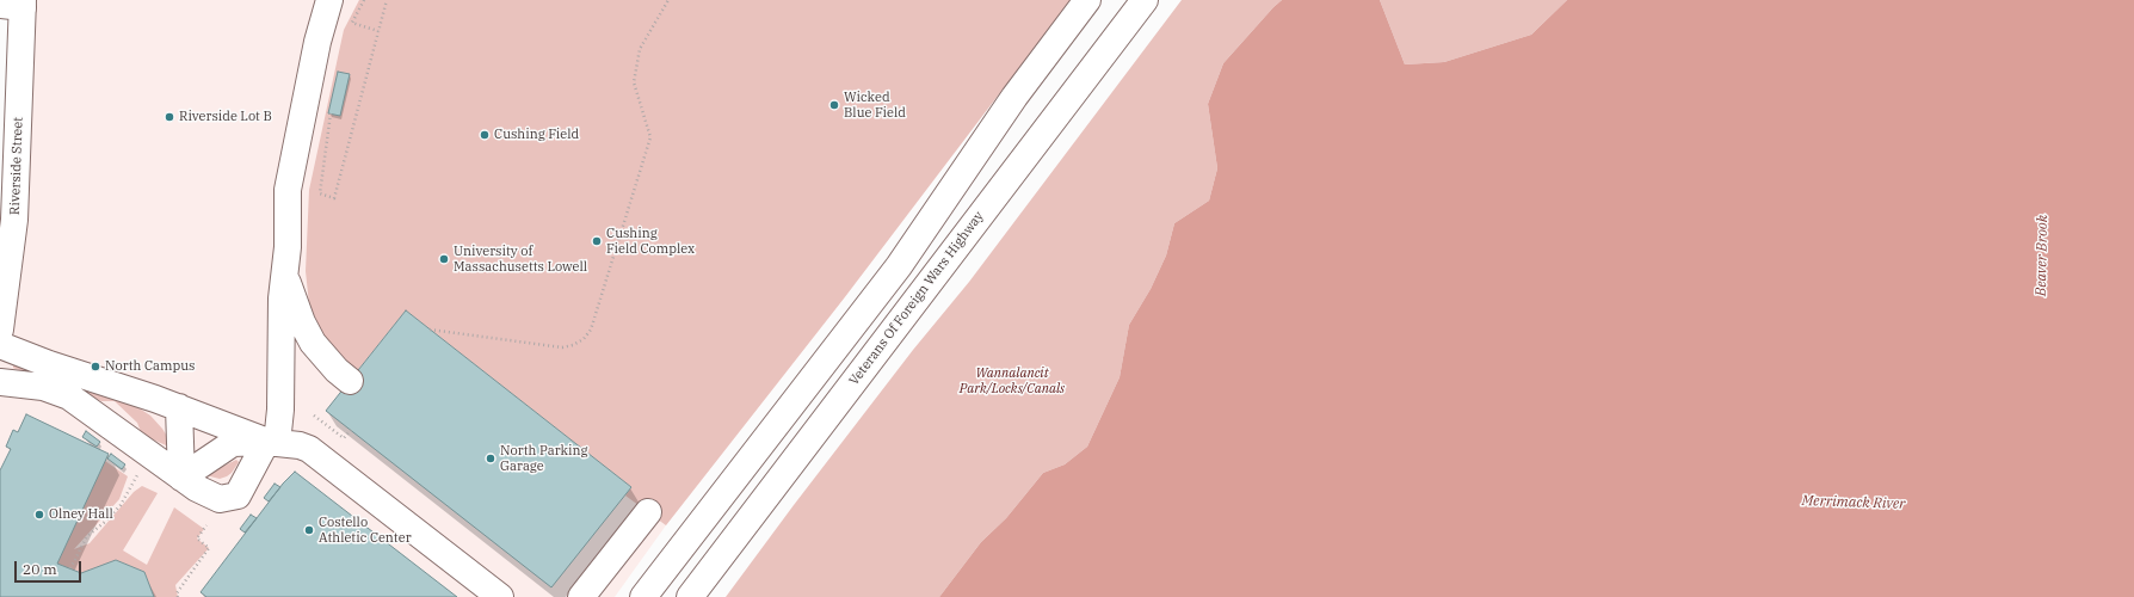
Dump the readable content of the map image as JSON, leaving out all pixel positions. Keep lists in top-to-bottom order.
{
  "streets": {
    "main road": ["Riverside Street", "Veterans Of Foreign Wars Highway"]
  },
  "water": ["Beaver Brook", "Merrimack River"],
  "parks": ["Wannalancit Park/Locks/Canals"],
  "places": [
    "Wicked Blue Field",
    "Riverside Lot B",
    "Cushing Field",
    "Cushing Field Complex",
    "University of Massachusetts Lowell",
    "North Campus",
    "North Parking Garage",
    "Olney Hall",
    "Costello Athletic Center"
  ],
  "scale_bar": "20 m"
}
